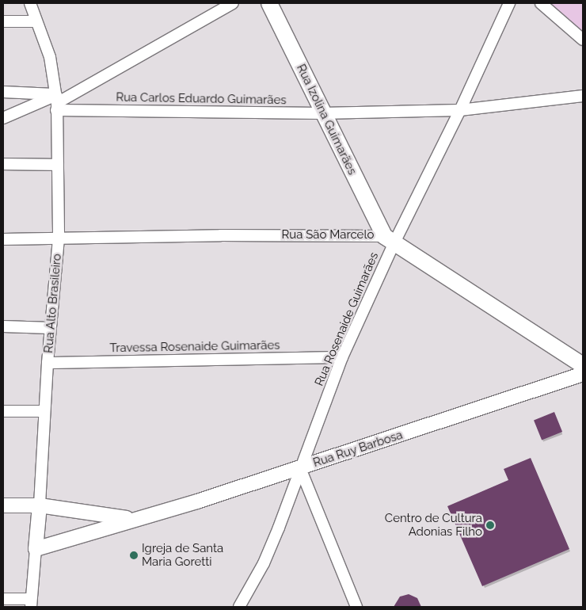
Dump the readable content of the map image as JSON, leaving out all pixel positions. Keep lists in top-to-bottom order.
{
  "streets": {
    "main road": ["Rua Izolina Guimarães"],
    "street": [
      "Rua Carlos Eduardo Guimarães",
      "Rua São Marcelo",
      "Rua Alto Brasileiro",
      "Rua Rosenaide Guimarães",
      "Travessa Rosenaide Guimarães",
      "Rua Ruy Barbosa"
    ]
  },
  "crossings": [
    ["Rua Carlos Eduardo Guimarães", "Rua Izolina Guimarães"],
    ["Rua Carlos Eduardo Guimarães", "Rua Alto Brasileiro"],
    ["Rua Carlos Eduardo Guimarães", "Rua Rosenaide Guimarães"],
    ["Rua Izolina Guimarães", "Rua São Marcelo"],
    ["Rua Izolina Guimarães", "Rua Rosenaide Guimarães"],
    ["Rua São Marcelo", "Rua Alto Brasileiro"],
    ["Rua São Marcelo", "Rua Rosenaide Guimarães"],
    ["Rua Alto Brasileiro", "Travessa Rosenaide Guimarães"],
    ["Rua Alto Brasileiro", "Rua Ruy Barbosa"],
    ["Rua Rosenaide Guimarães", "Travessa Rosenaide Guimarães"],
    ["Rua Rosenaide Guimarães", "Rua Ruy Barbosa"]
  ],
  "places": ["Centro de Cultura Adonias Filho", "Igreja de Santa Maria Goretti"]
}
